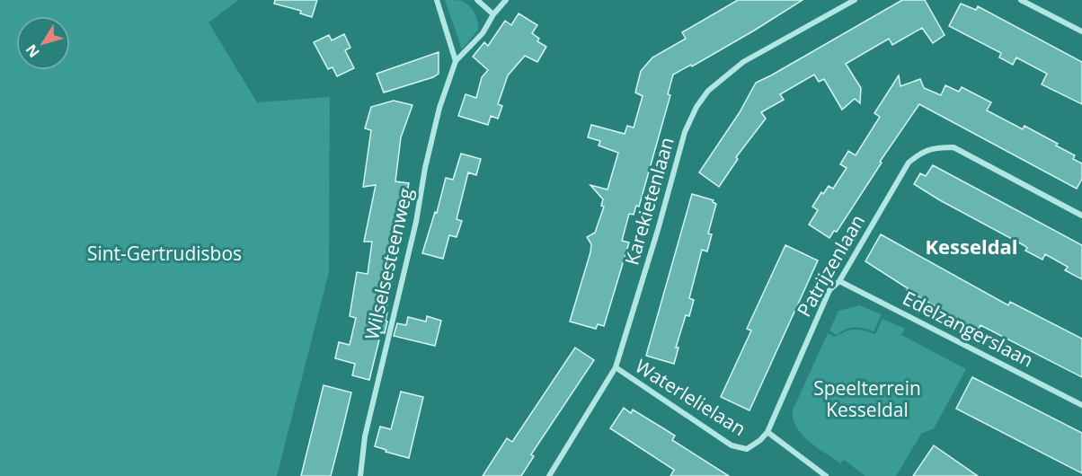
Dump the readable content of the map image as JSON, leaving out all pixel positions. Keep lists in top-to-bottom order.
{
  "streets": {
    "street": [
      "Karekietenlaan",
      "Wilselsesteenweg",
      "Patrijzenlaan",
      "Edelzangerslaan",
      "Waterlelielaan"
    ]
  },
  "crossings": [
    ["Karekietenlaan", "Waterlelielaan"],
    ["Patrijzenlaan", "Edelzangerslaan"],
    ["Patrijzenlaan", "Waterlelielaan"]
  ],
  "districts": ["Kesseldal"],
  "parks": ["Sint-Gertrudisbos", "Speelterrein Kesseldal"],
  "north": "bottom left"
}
